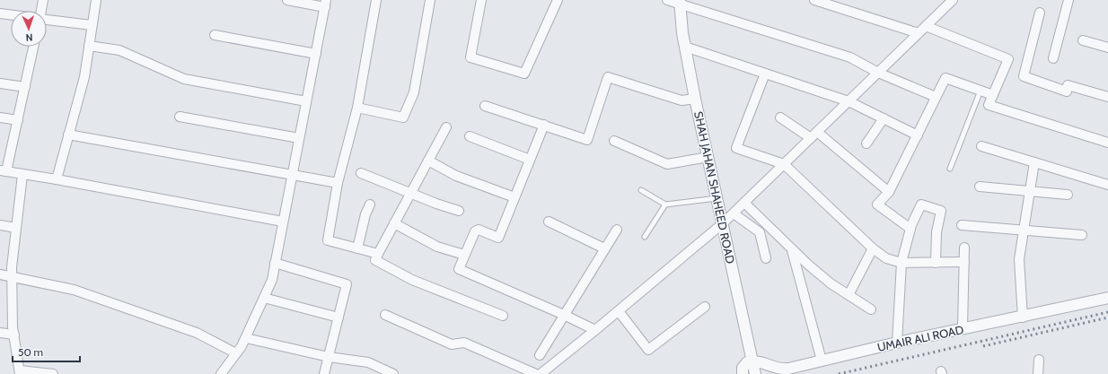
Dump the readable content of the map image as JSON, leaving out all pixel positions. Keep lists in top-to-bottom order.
{
  "streets": {
    "street": ["SHAH JAHAN SHAHEED ROAD", "UMAIR ALI ROAD"]
  },
  "crossings": [
    ["SHAH JAHAN SHAHEED ROAD", "UMAIR ALI ROAD"]
  ],
  "scale_bar": "50 m",
  "north": "bottom"
}
